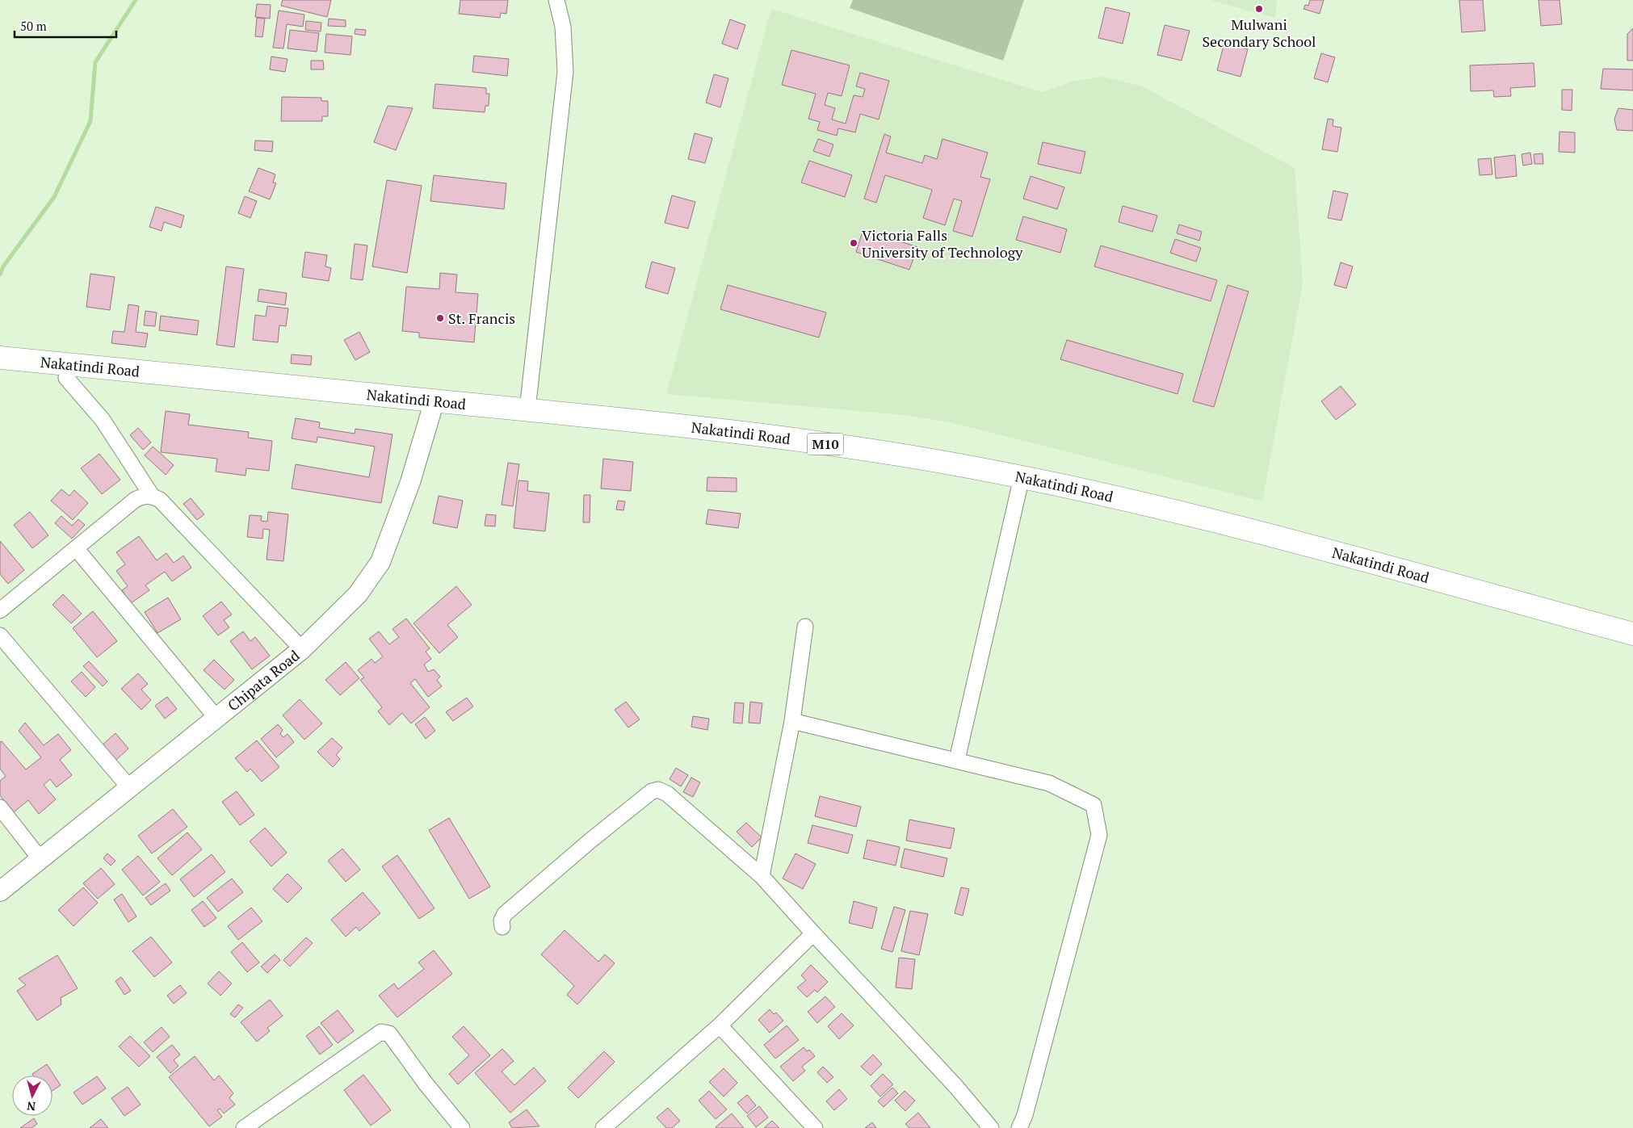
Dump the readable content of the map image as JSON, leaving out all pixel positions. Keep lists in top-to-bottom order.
{
  "streets": {
    "highway": ["Nakatindi Road", "M10"],
    "street": ["Chipata Road"]
  },
  "crossings": [
    ["Nakatindi Road", "Chipata Road"]
  ],
  "places": ["Mulwani Secondary School", "Victoria Falls University of Technology", "St. Francis"],
  "scale_bar": "50 m",
  "north": "bottom"
}
